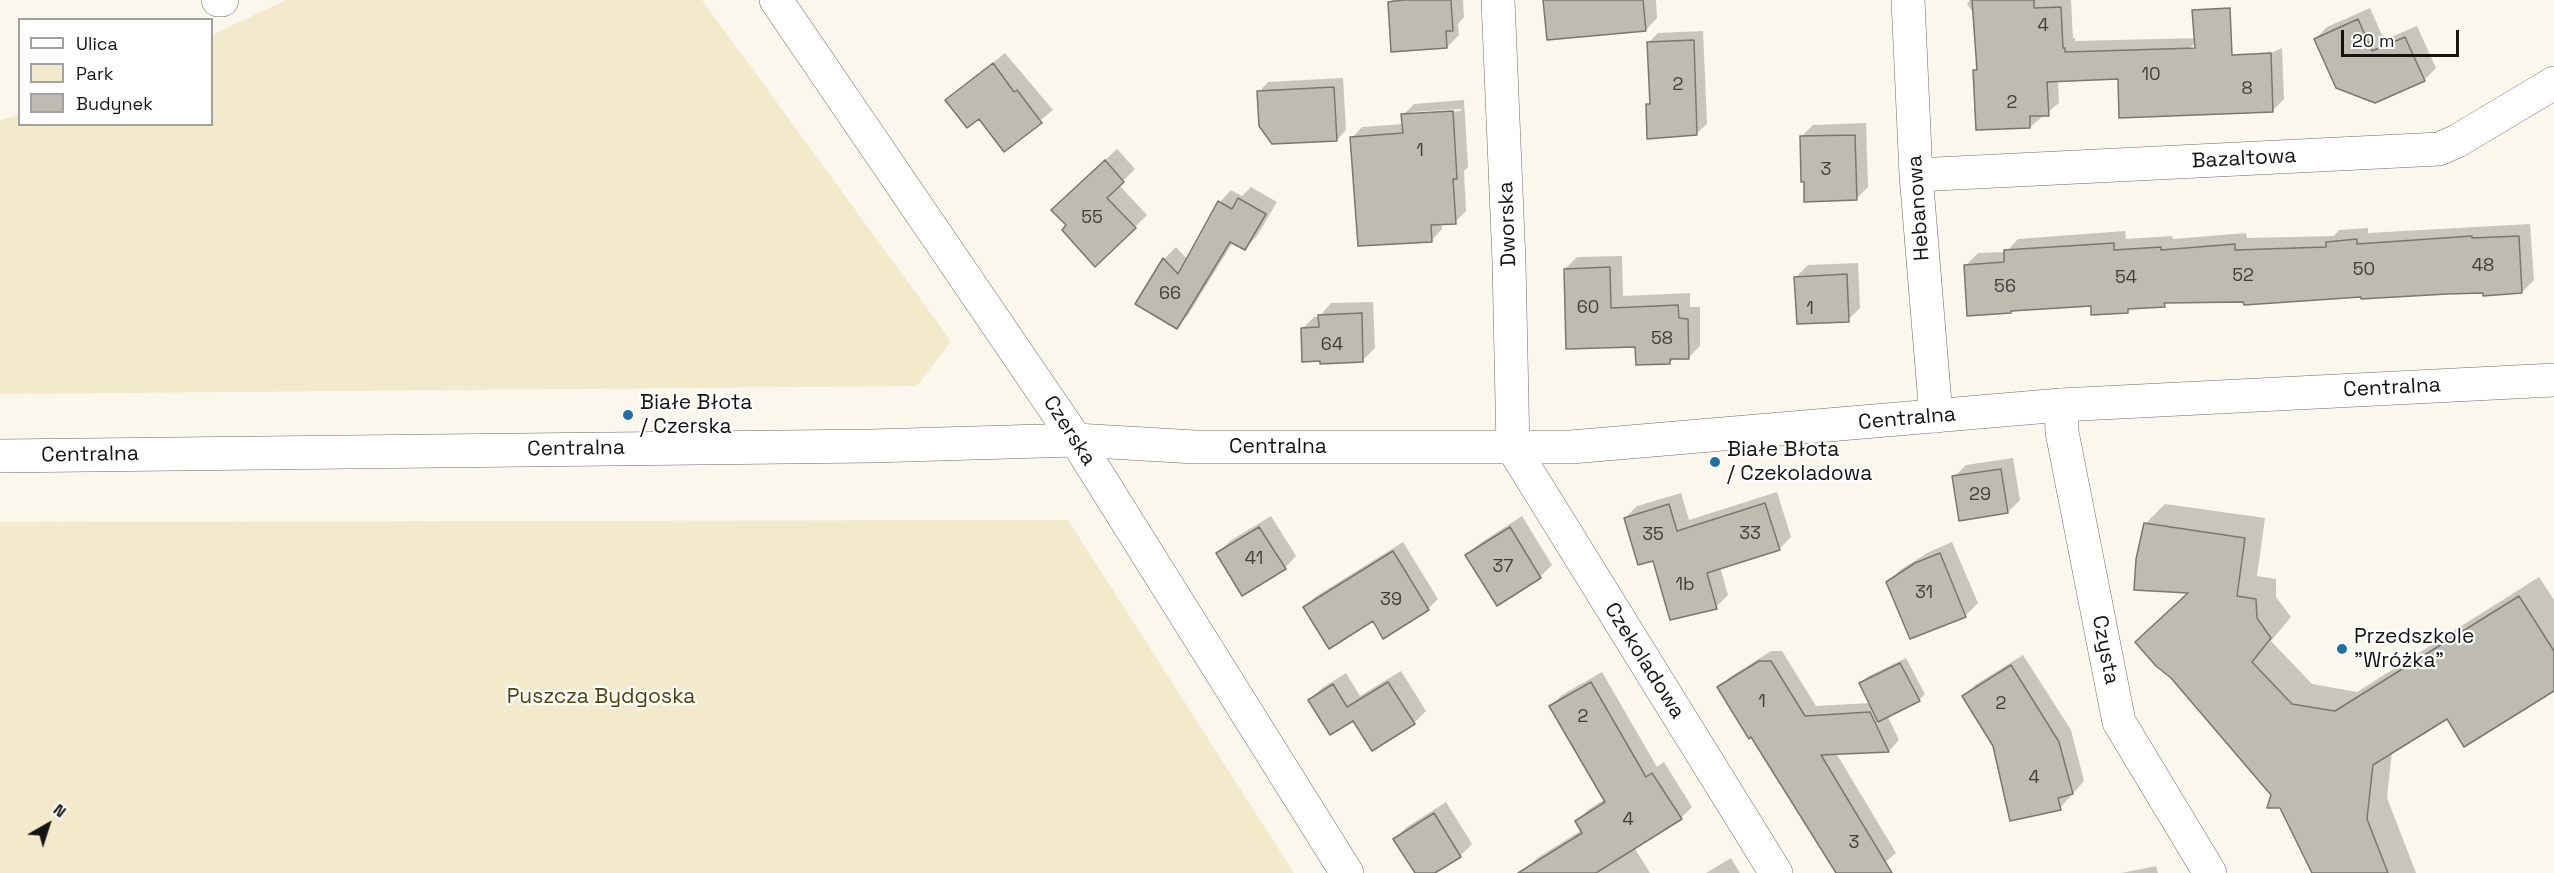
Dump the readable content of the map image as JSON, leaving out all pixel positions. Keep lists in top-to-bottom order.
{
  "streets": {
    "street": [
      "Bazaltowa",
      "Hebanowa",
      "Dworska",
      "Centralna",
      "Czerska",
      "Czysta",
      "Czekoladowa"
    ]
  },
  "crossings": [
    ["Bazaltowa", "Hebanowa"],
    ["Hebanowa", "Centralna"],
    ["Dworska", "Centralna"],
    ["Dworska", "Czekoladowa"],
    ["Centralna", "Czerska"],
    ["Centralna", "Czysta"],
    ["Centralna", "Czekoladowa"]
  ],
  "parks": ["Puszcza Bydgoska"],
  "places": ["Białe Błota / Czerska", "Białe Błota / Czekoladowa", "Przedszkole \"Wróżka\""],
  "house_numbers": [
    "4",
    "10",
    "2",
    "8",
    "2",
    "1",
    "3",
    "55",
    "48",
    "50",
    "52",
    "54",
    "56",
    "66",
    "60",
    "1",
    "58",
    "64",
    "29",
    "33",
    "35",
    "41",
    "37",
    "1b",
    "31",
    "39",
    "1",
    "2",
    "2",
    "4",
    "4",
    "3"
  ],
  "legend": ["Ulica", "Park", "Budynek"],
  "scale_bar": "20 m",
  "north": "top right"
}
